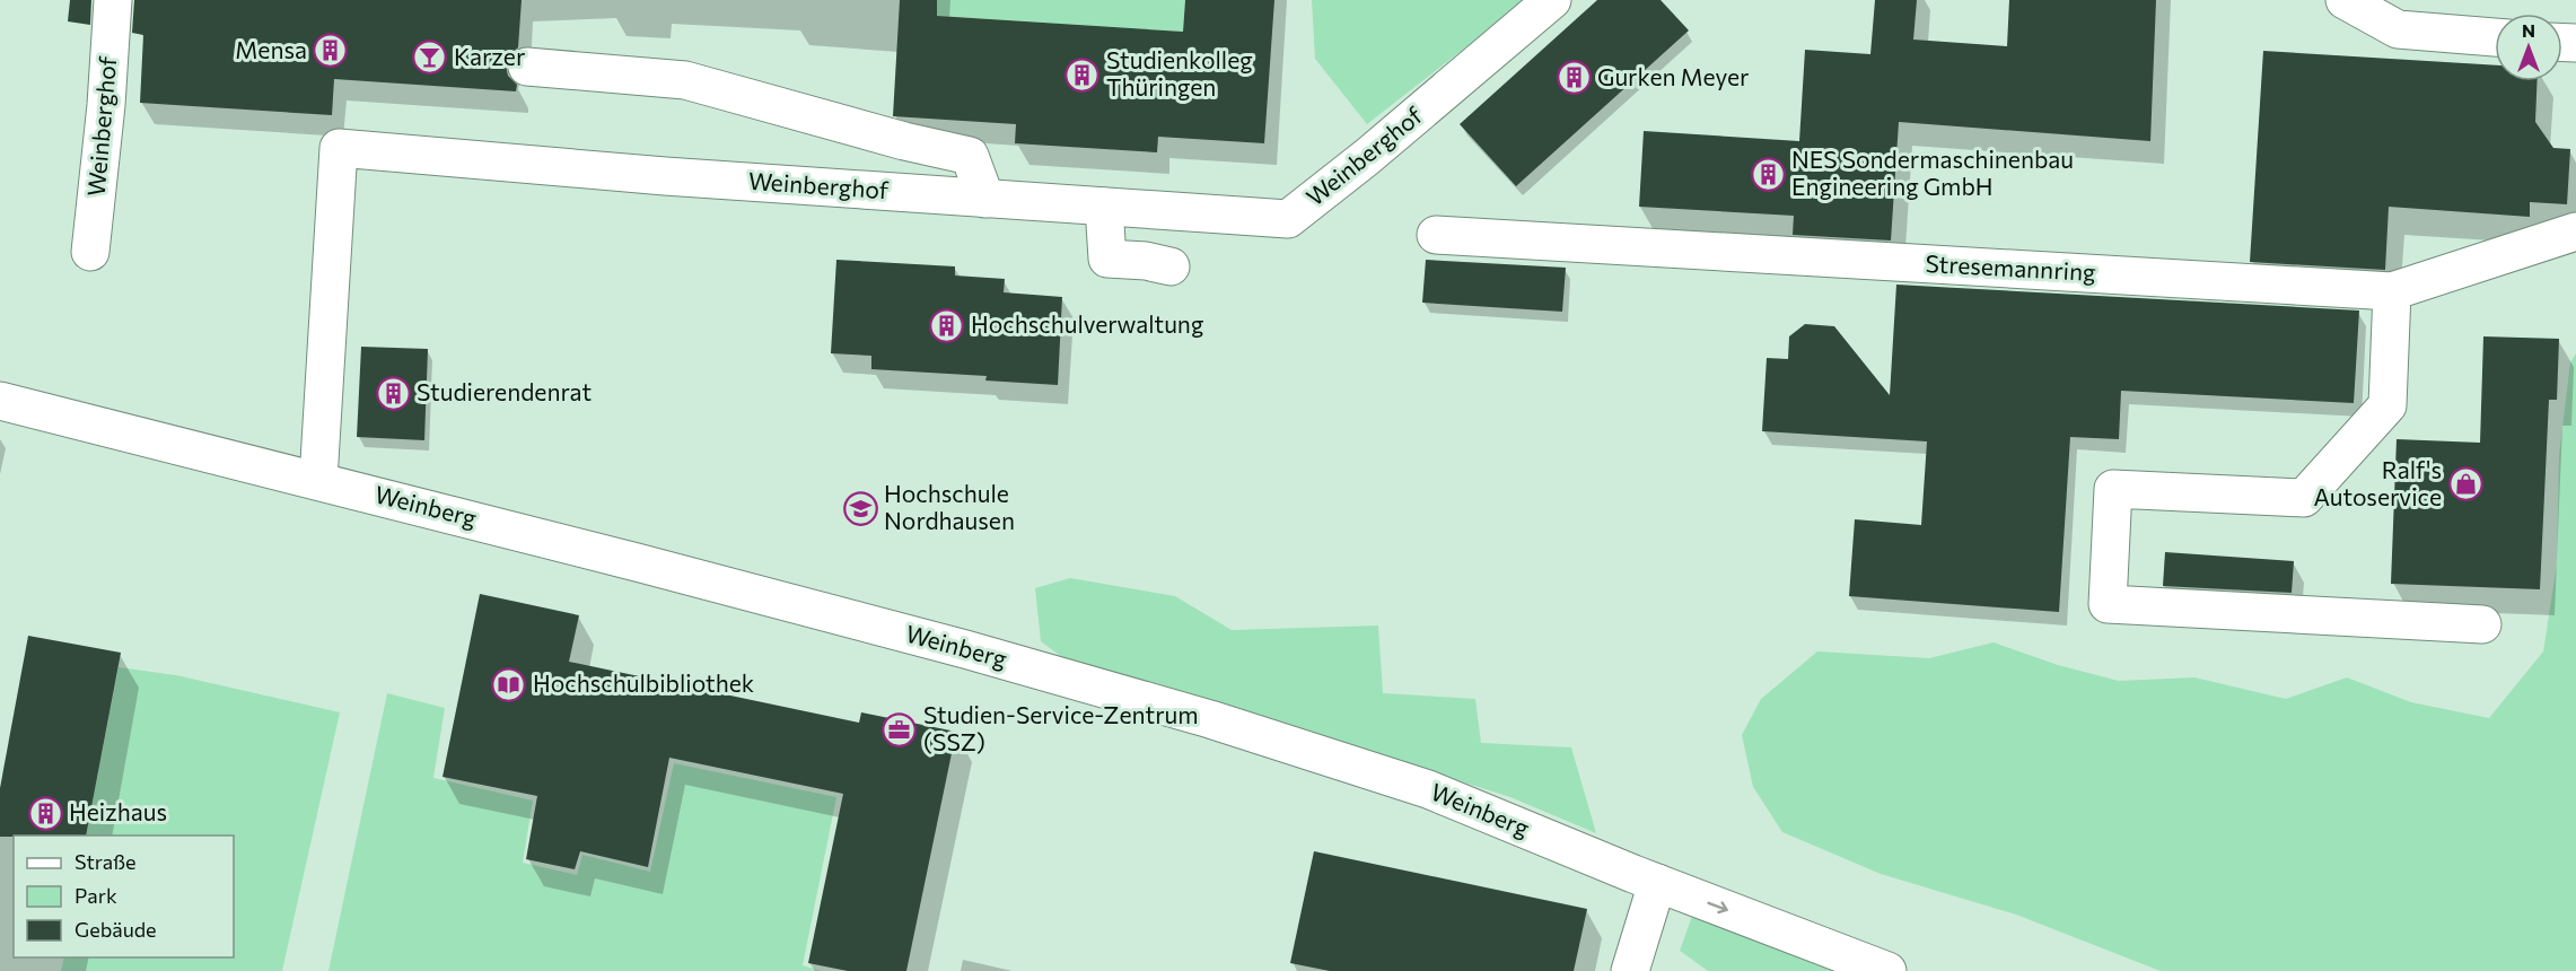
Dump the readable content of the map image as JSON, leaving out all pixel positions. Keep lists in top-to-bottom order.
{
  "streets": {
    "street": ["Weinberghof", "Stresemannring", "Weinberg"]
  },
  "crossings": [
    ["Weinberghof", "Weinberg"]
  ],
  "places": {
    "building": [
      "Mensa",
      "Studienkolleg Thüringen",
      "Gurken Meyer",
      "NES Sondermaschinenbau Engineering GmbH",
      "Hochschulverwaltung",
      "Studierendenrat",
      "Heizhaus"
    ],
    "bar": ["Karzer"],
    "shop": ["Ralf's Autoservice"],
    "school or university": ["Hochschule Nordhausen"],
    "library": ["Hochschulbibliothek"],
    "office": ["Studien-Service-Zentrum (SSZ)"]
  },
  "legend": ["Straße", "Park", "Gebäude"],
  "north": "top"
}
